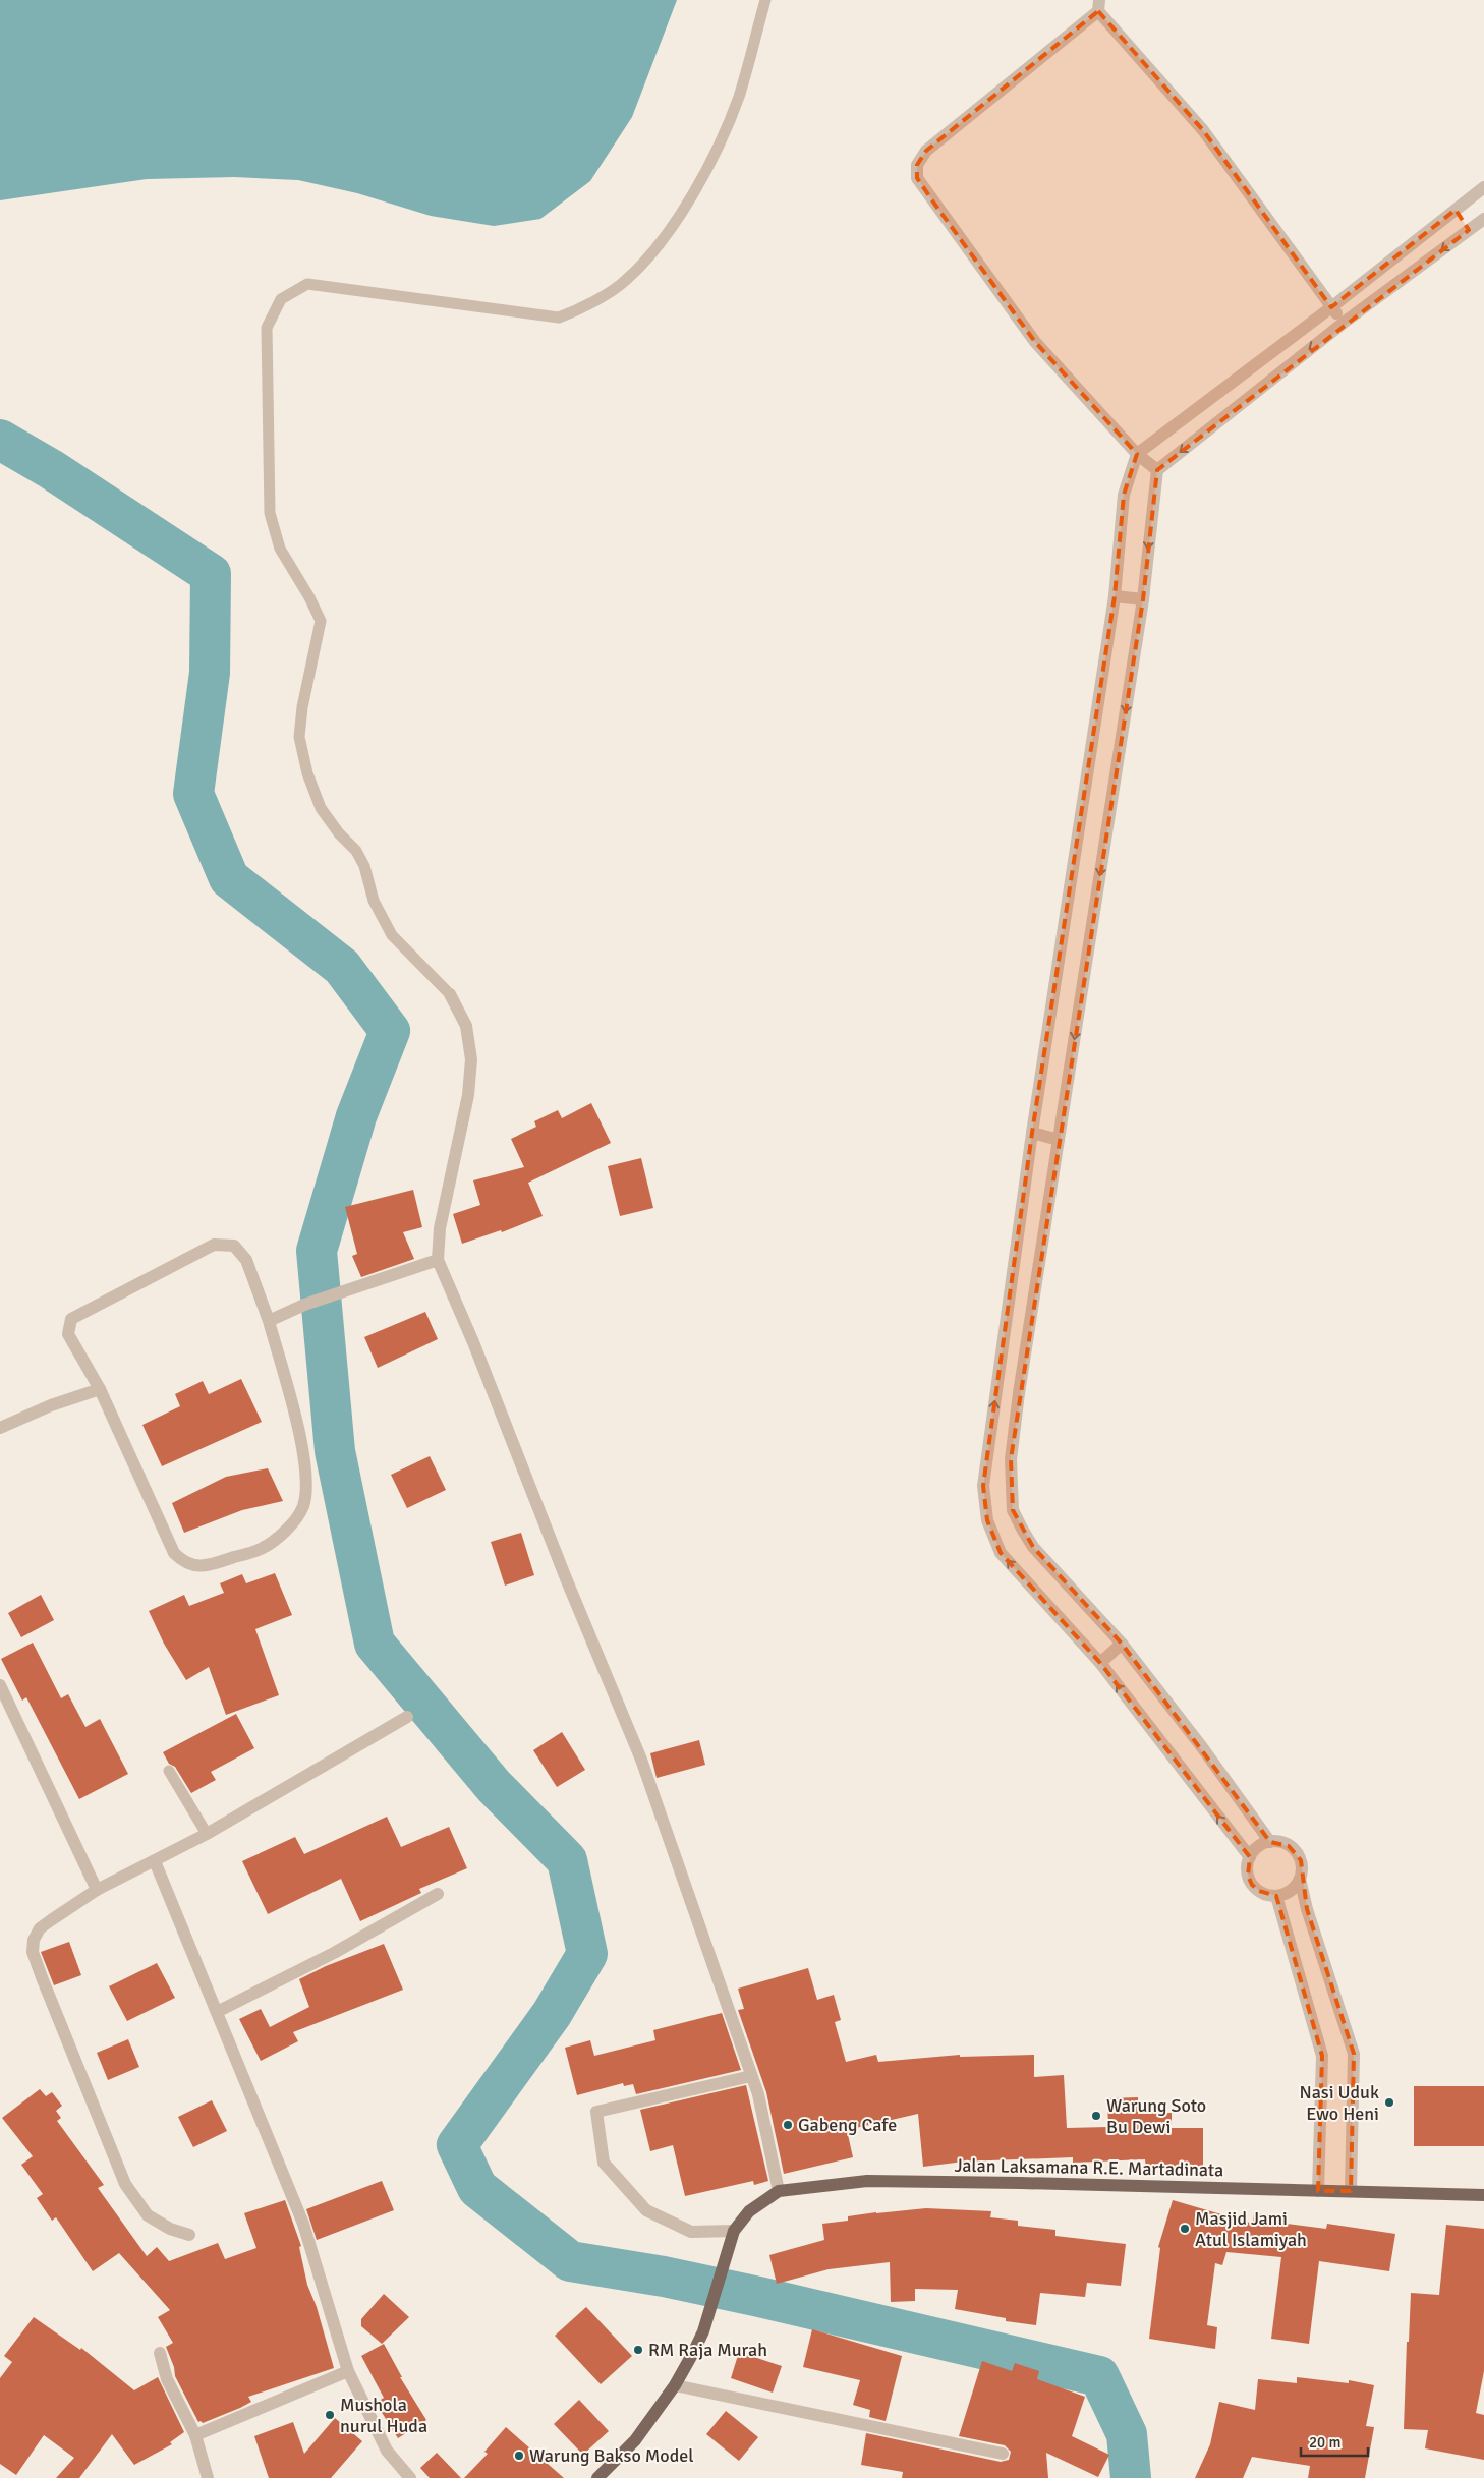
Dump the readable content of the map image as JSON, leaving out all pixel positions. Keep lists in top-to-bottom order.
{
  "streets": {
    "main road": ["Jalan Laksamana R.E. Martadinata"]
  },
  "places": [
    "Nasi Uduk Ewo Heni",
    "Warung Soto Bu Dewi",
    "Gabeng Cafe",
    "Masjid Jami Atul Islamiyah",
    "RM Raja Murah",
    "Mushola nurul Huda",
    "Warung Bakso Model"
  ],
  "scale_bar": "20 m"
}
